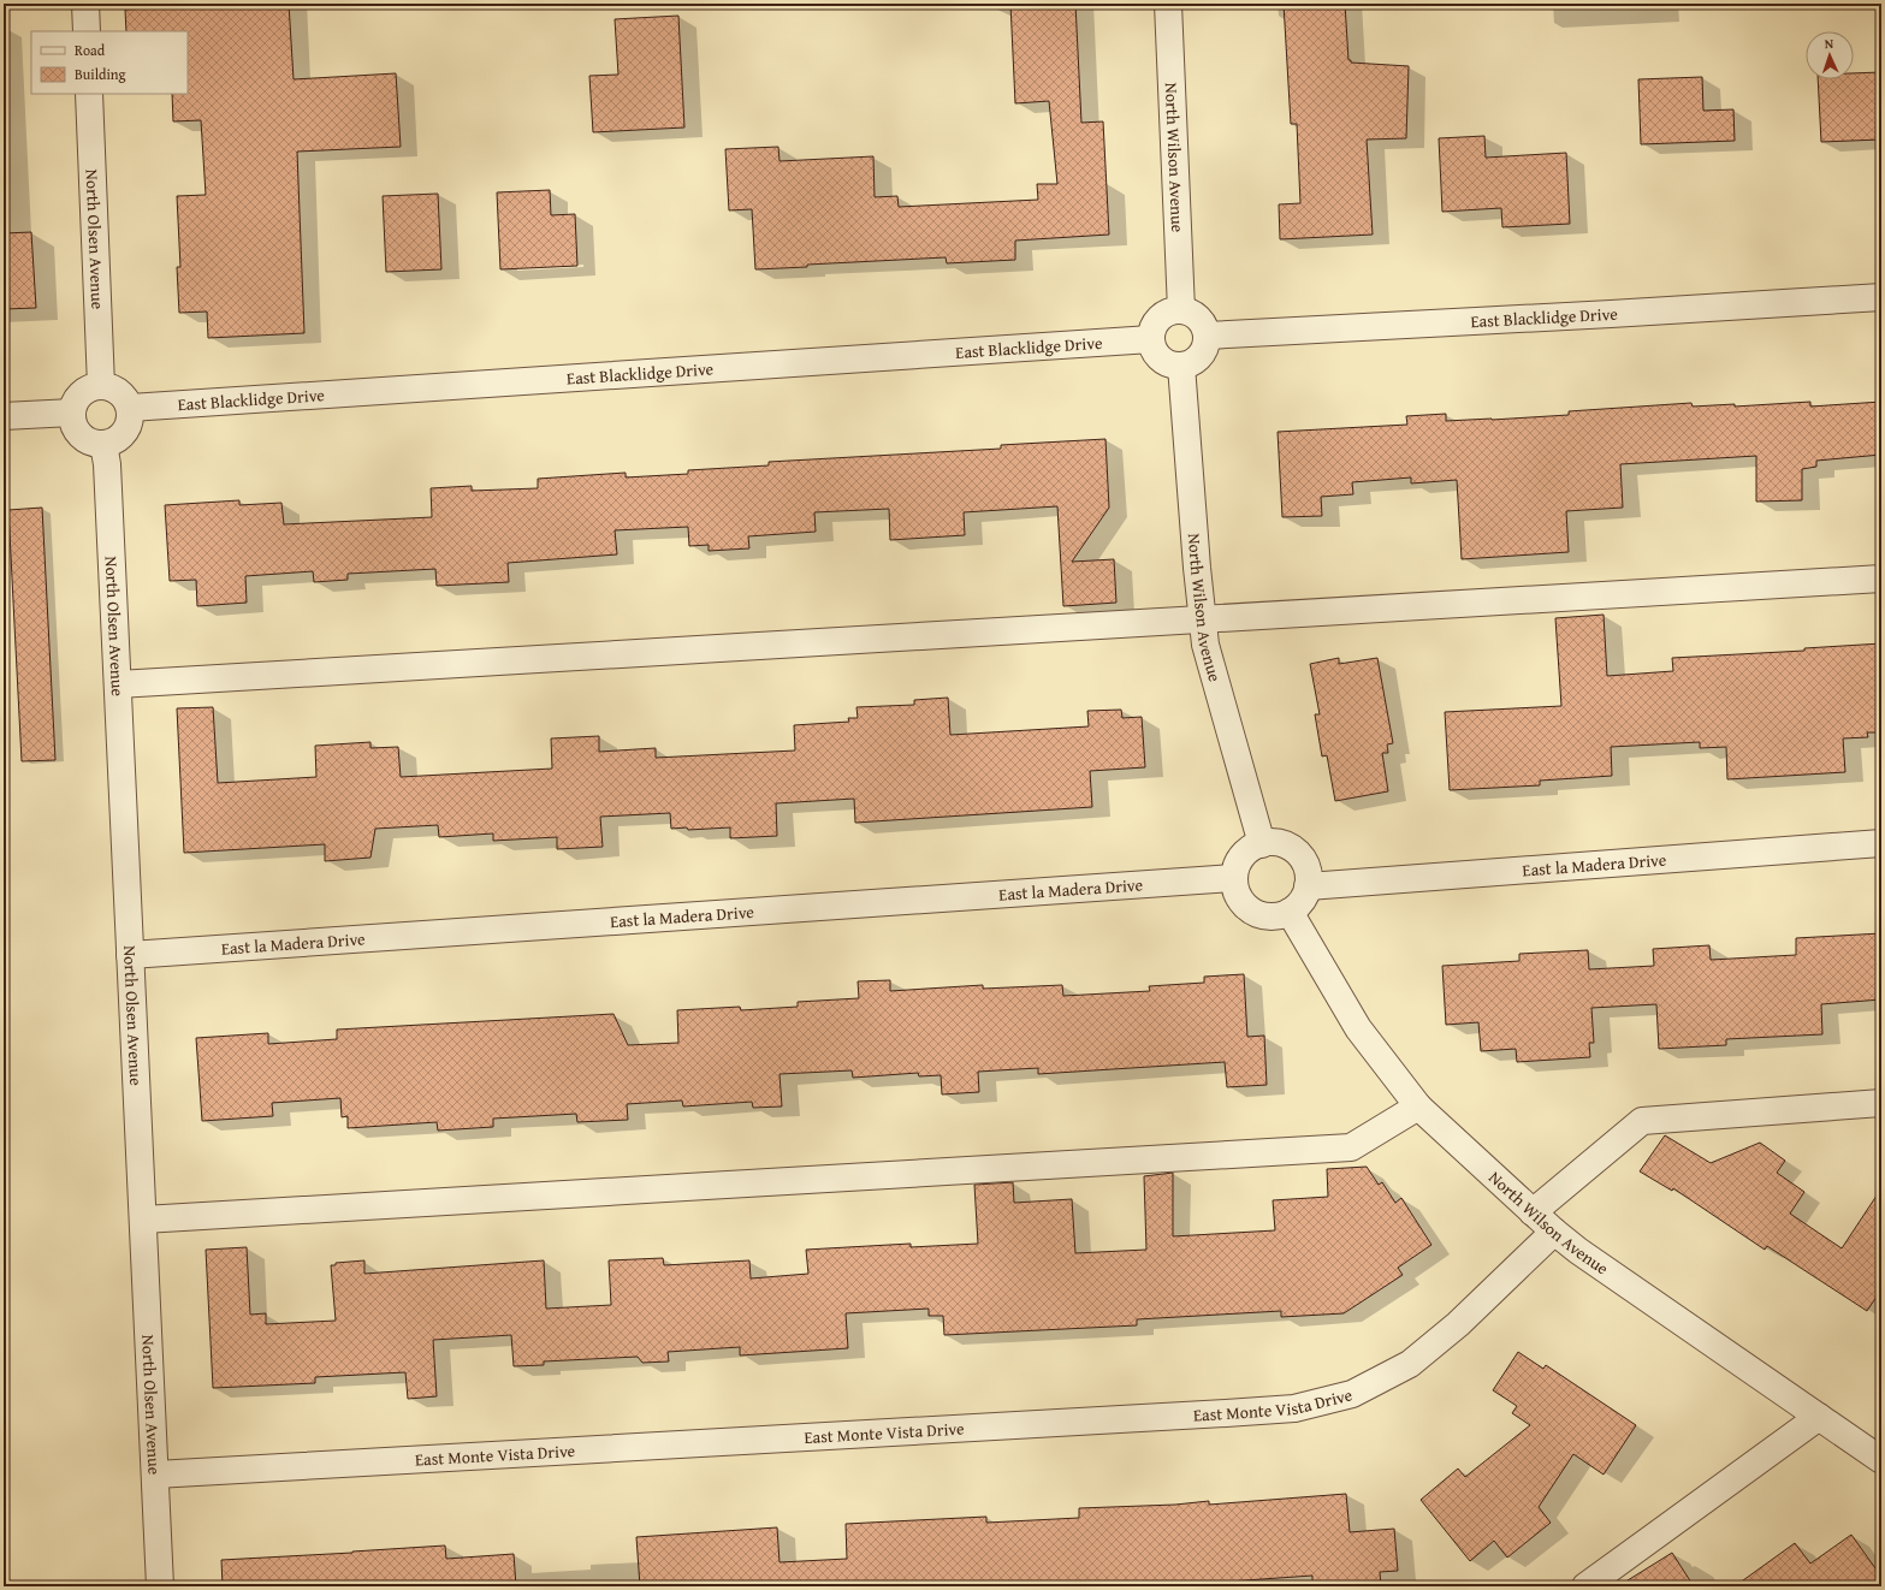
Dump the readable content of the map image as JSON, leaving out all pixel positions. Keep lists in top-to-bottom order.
{
  "streets": {
    "street": [
      "North Wilson Avenue",
      "North Olsen Avenue",
      "East Blacklidge Drive",
      "East la Madera Drive",
      "East Monte Vista Drive"
    ]
  },
  "crossings": [
    ["North Wilson Avenue", "East Blacklidge Drive"],
    ["North Wilson Avenue", "East la Madera Drive"],
    ["North Wilson Avenue", "East Monte Vista Drive"],
    ["North Olsen Avenue", "East Blacklidge Drive"],
    ["North Olsen Avenue", "East la Madera Drive"],
    ["North Olsen Avenue", "East Monte Vista Drive"]
  ],
  "legend": ["Road", "Building"],
  "north": "top"
}
